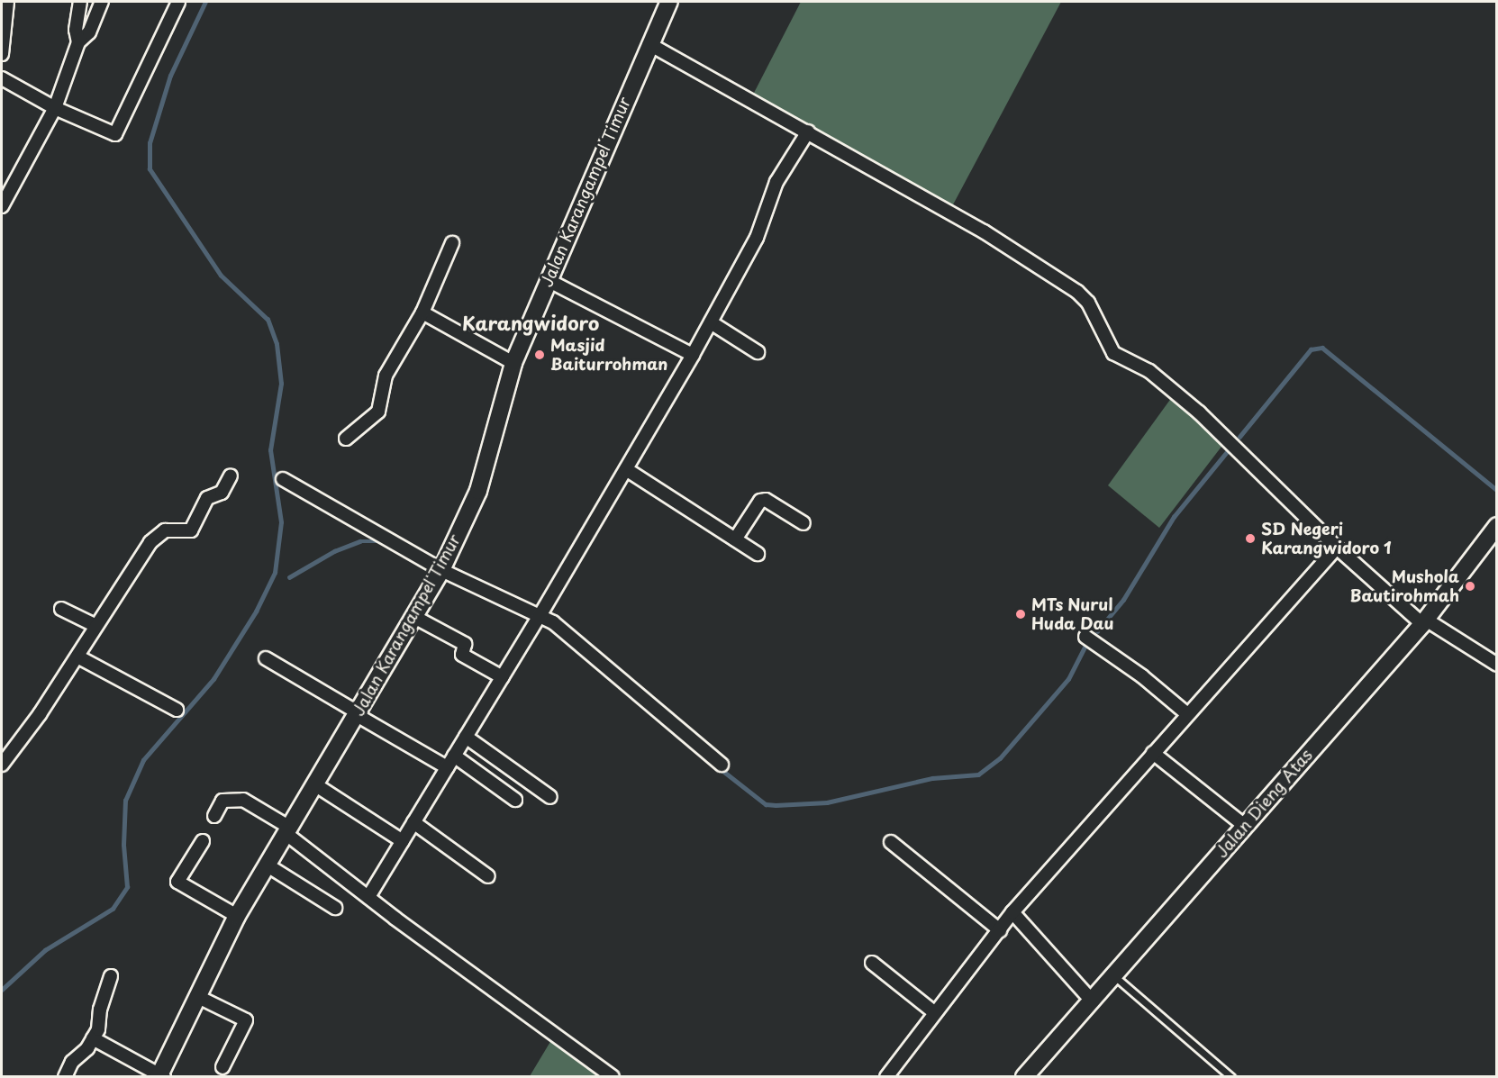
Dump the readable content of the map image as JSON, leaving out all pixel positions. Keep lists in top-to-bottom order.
{
  "streets": {
    "street": ["Jalan Karangampel Timur", "Jalan Dieng Atas"]
  },
  "districts": ["Karangwidoro"],
  "places": [
    "Masjid Baiturrohman",
    "SD Negeri Karangwidoro 1",
    "Mushola Bautirohmah",
    "MTs Nurul Huda Dau"
  ]
}
